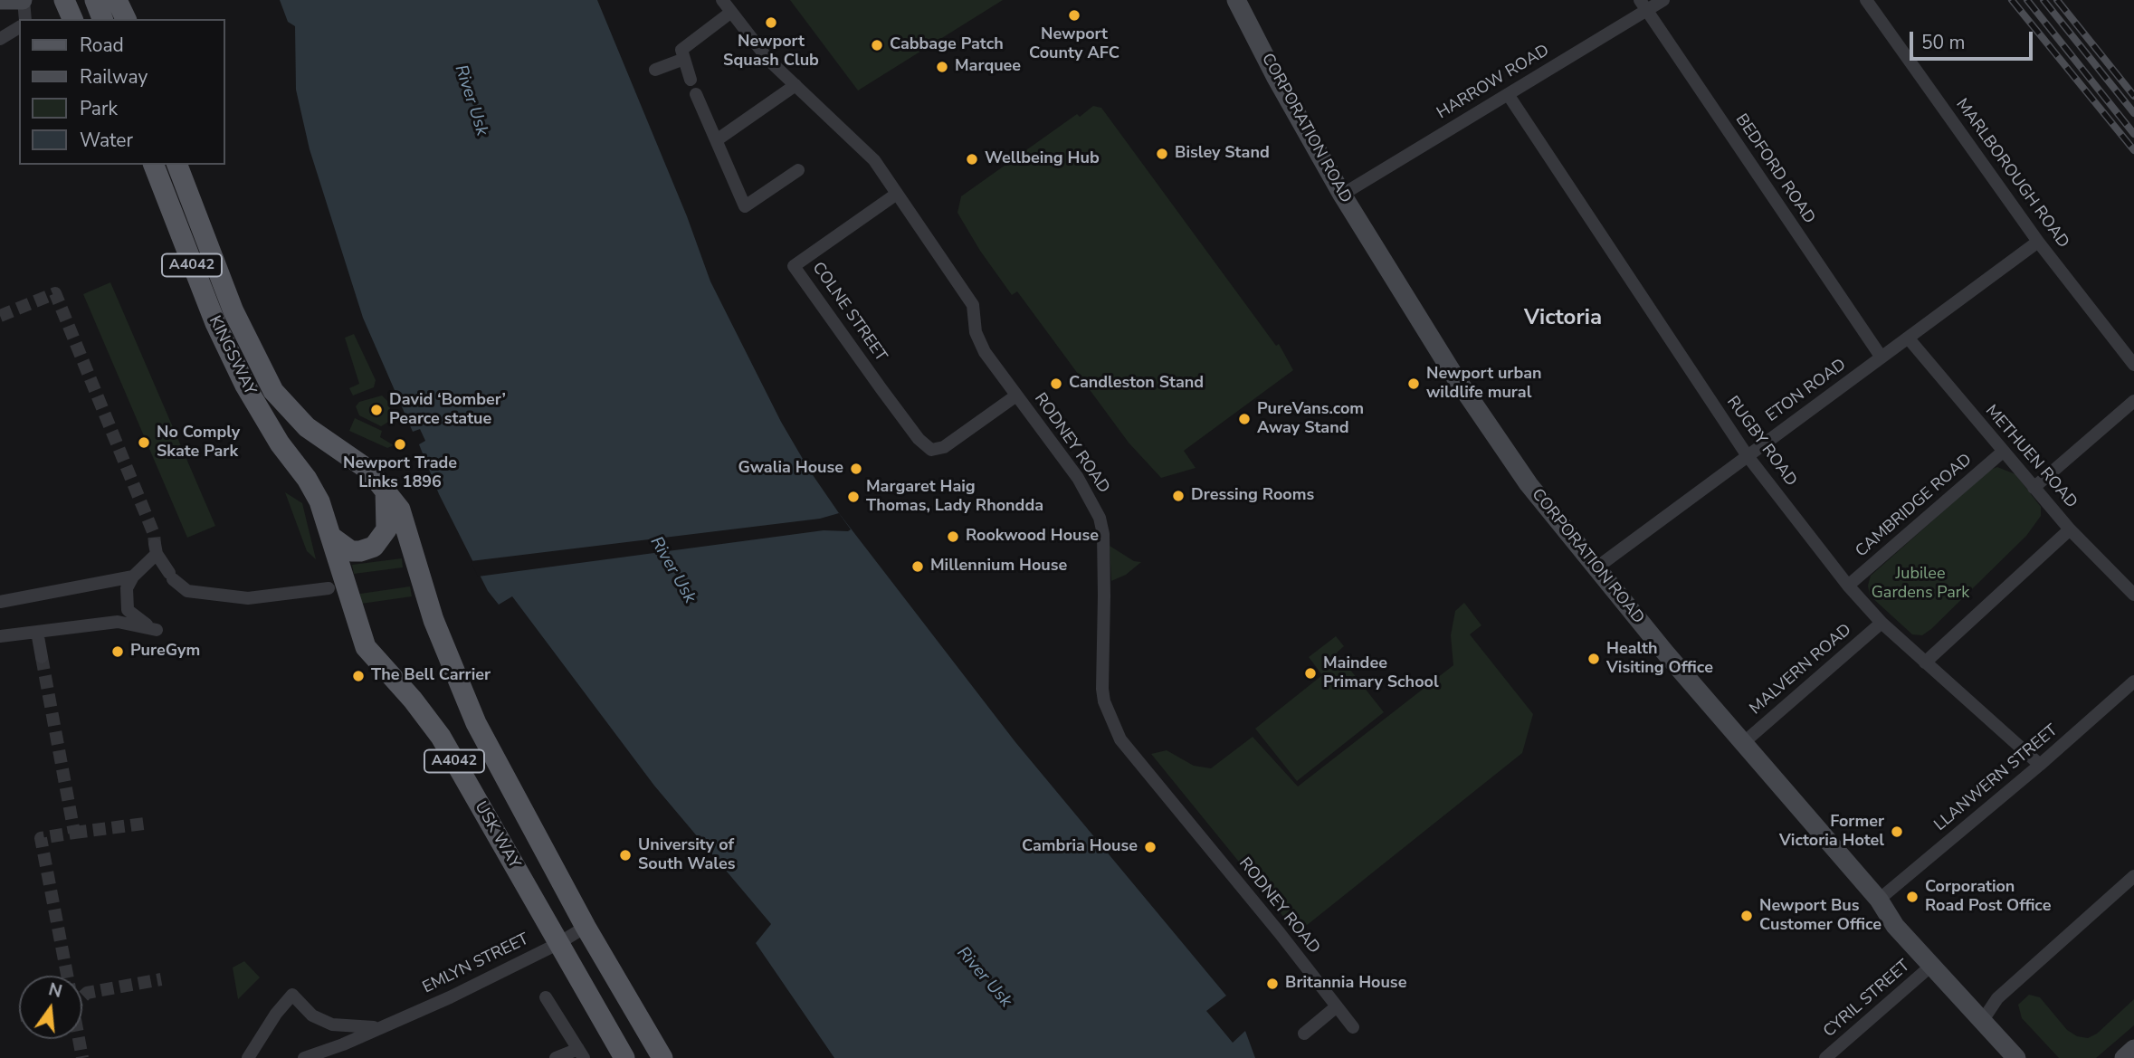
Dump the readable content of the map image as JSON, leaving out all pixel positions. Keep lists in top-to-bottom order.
{
  "streets": {
    "main road": ["A4042", "KINGSWAY", "USK WAY"],
    "street": [
      "HARROW ROAD",
      "CORPORATION ROAD",
      "BEDFORD ROAD",
      "MARLBOROUGH ROAD",
      "COLNE STREET",
      "ETON ROAD",
      "RUGBY ROAD",
      "RODNEY ROAD",
      "METHUEN ROAD",
      "CAMBRIDGE ROAD",
      "MALVERN ROAD",
      "LLANWERN STREET",
      "EMLYN STREET",
      "CYRIL STREET"
    ]
  },
  "crossings": [
    ["HARROW ROAD", "CORPORATION ROAD"],
    ["HARROW ROAD", "BEDFORD ROAD"],
    ["HARROW ROAD", "RUGBY ROAD"],
    ["CORPORATION ROAD", "ETON ROAD"],
    ["CORPORATION ROAD", "MALVERN ROAD"],
    ["CORPORATION ROAD", "LLANWERN STREET"],
    ["CORPORATION ROAD", "CYRIL STREET"],
    ["BEDFORD ROAD", "ETON ROAD"],
    ["MARLBOROUGH ROAD", "ETON ROAD"],
    ["A4042", "KINGSWAY"],
    ["A4042", "EMLYN STREET"],
    ["COLNE STREET", "RODNEY ROAD"],
    ["KINGSWAY", "USK WAY"],
    ["KINGSWAY", "EMLYN STREET"],
    ["ETON ROAD", "RUGBY ROAD"],
    ["ETON ROAD", "METHUEN ROAD"],
    ["RUGBY ROAD", "CAMBRIDGE ROAD"],
    ["RUGBY ROAD", "MALVERN ROAD"],
    ["RUGBY ROAD", "LLANWERN STREET"],
    ["METHUEN ROAD", "CAMBRIDGE ROAD"],
    ["USK WAY", "EMLYN STREET"]
  ],
  "districts": ["Victoria"],
  "water": ["River Usk"],
  "parks": ["Jubilee Gardens Park"],
  "places": [
    "Newport County AFC",
    "Newport Squash Club",
    "Cabbage Patch",
    "Marquee",
    "Bisley Stand",
    "Wellbeing Hub",
    "Candleston Stand",
    "Newport urban wildlife mural",
    "David ‘Bomber’ Pearce statue",
    "PureVans.com Away Stand",
    "No Comply Skate Park",
    "Newport Trade Links 1896",
    "Gwalia House",
    "Dressing Rooms",
    "Margaret Haig Thomas, Lady Rhondda",
    "Rookwood House",
    "Millennium House",
    "PureGym",
    "Health Visiting Office",
    "Maindee Primary School",
    "The Bell Carrier",
    "Former Victoria Hotel",
    "Cambria House",
    "University of South Wales",
    "Corporation Road Post Office",
    "Newport Bus Customer Office",
    "Britannia House"
  ],
  "legend": [
    "Road",
    "Railway",
    "Park",
    "Water"
  ],
  "scale_bar": "50 m",
  "north": "top"
}
